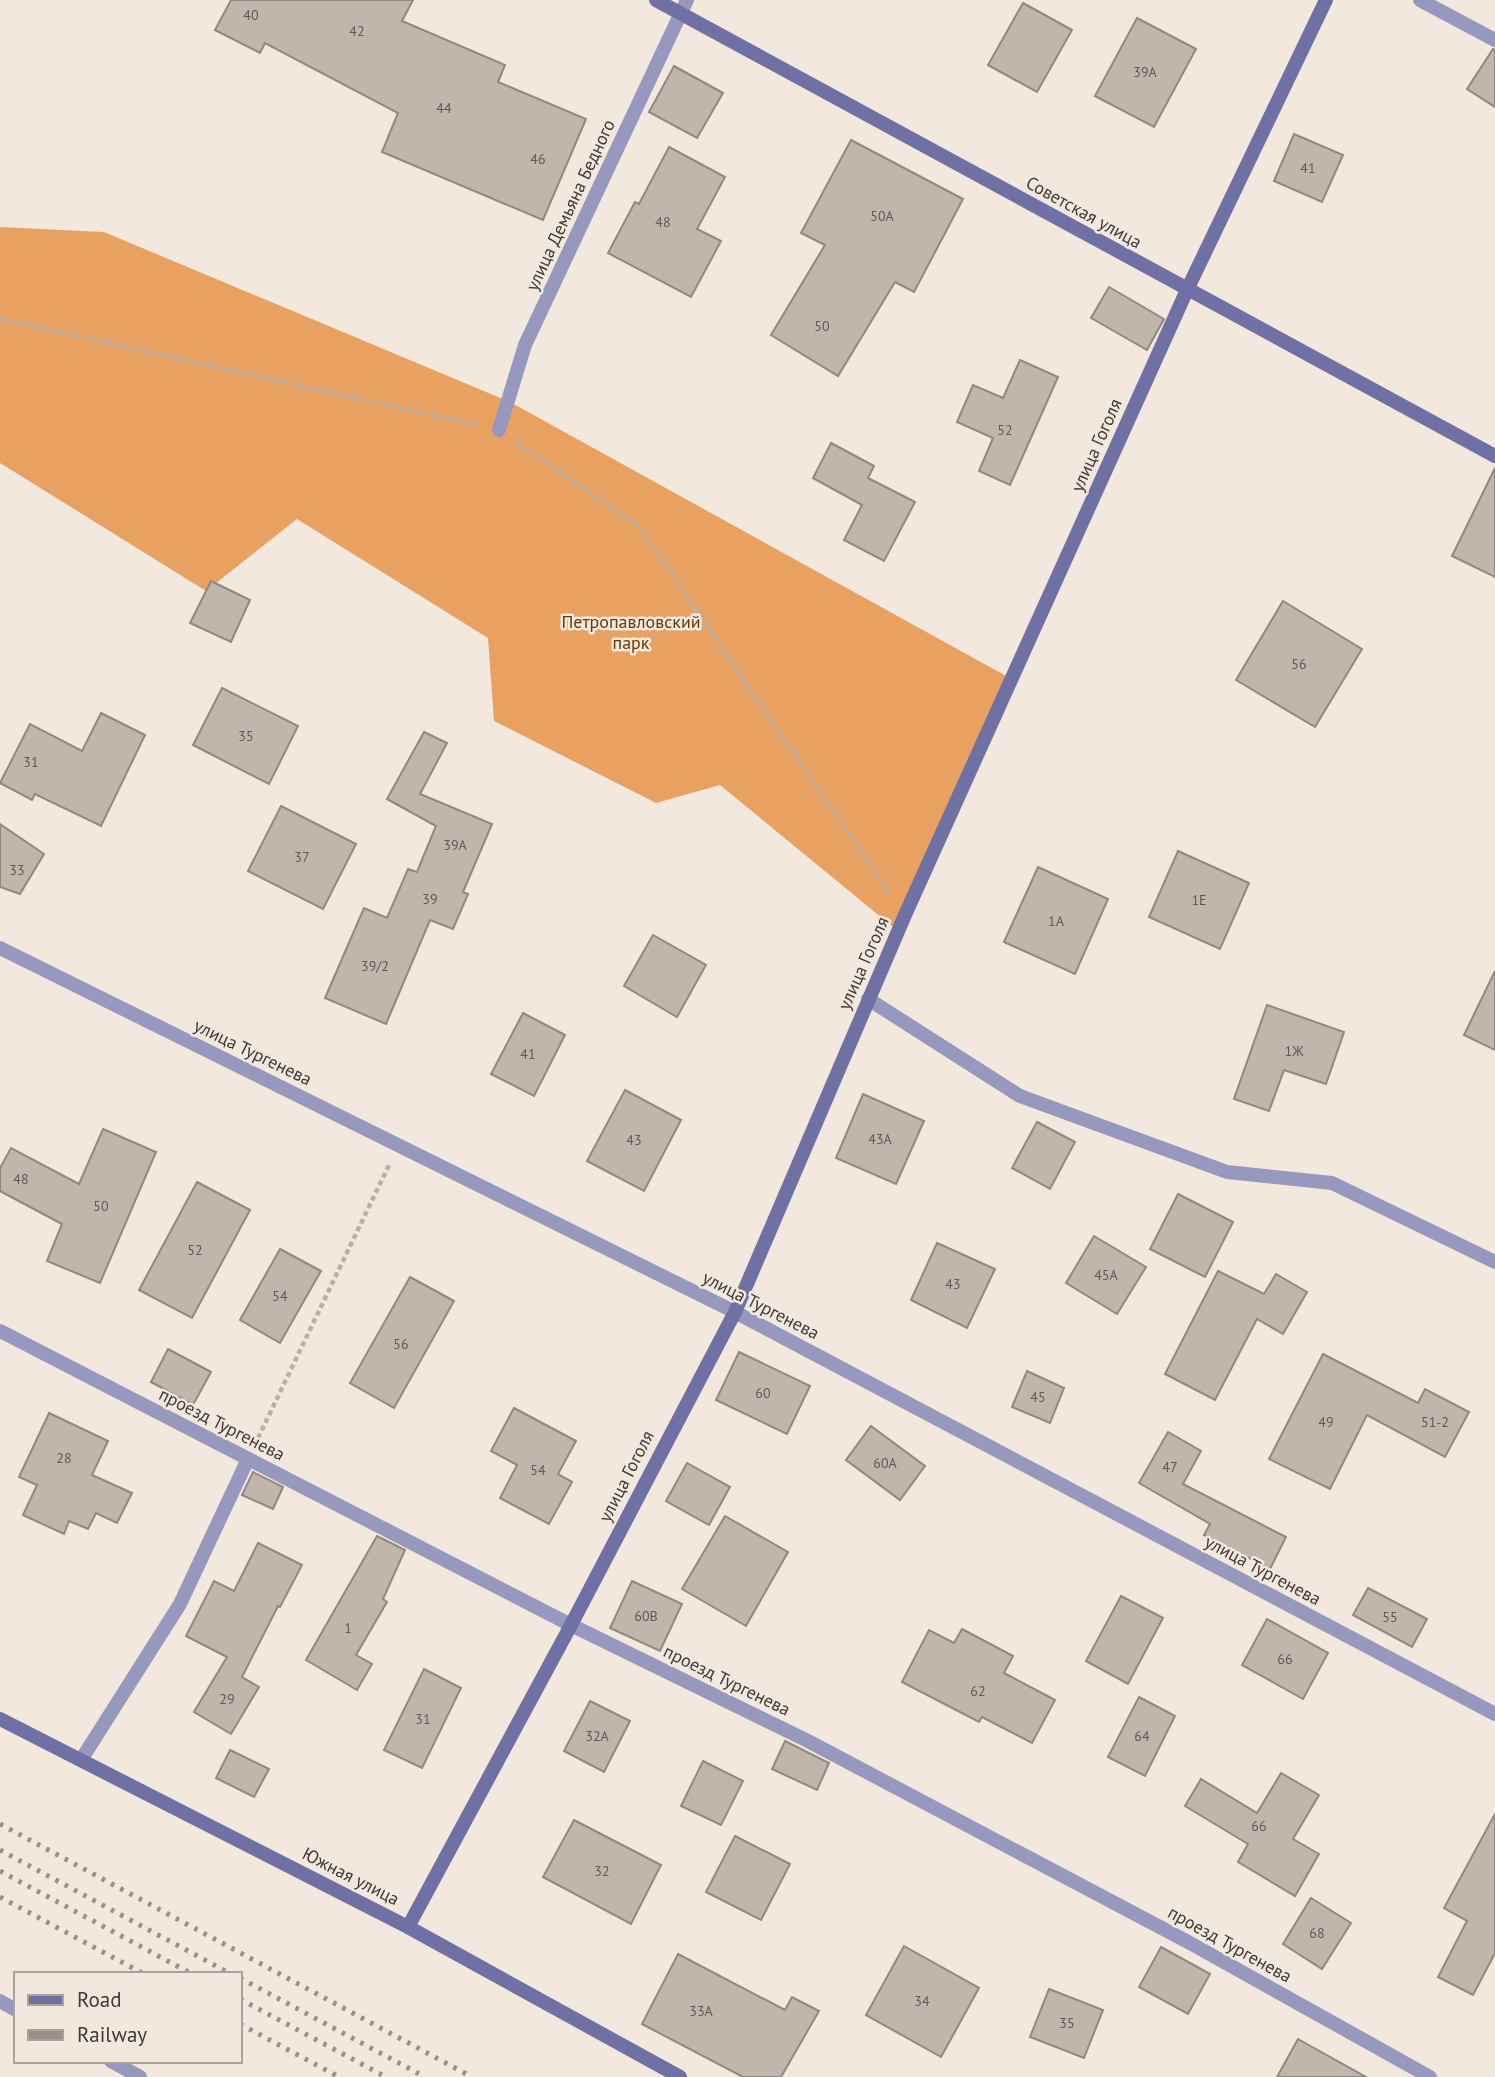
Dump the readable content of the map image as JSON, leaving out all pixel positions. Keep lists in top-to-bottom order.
{
  "streets": {
    "street": [
      "улица Демьяна Бедного",
      "Советская улица",
      "улица Гоголя",
      "улица Тургенева",
      "проезд Тургенева",
      "Южная улица"
    ]
  },
  "crossings": [
    ["улица Демьяна Бедного", "Советская улица"],
    ["Советская улица", "улица Гоголя"],
    ["улица Гоголя", "улица Тургенева"],
    ["улица Гоголя", "проезд Тургенева"],
    ["улица Гоголя", "Южная улица"]
  ],
  "parks": ["Петропавловский парк"],
  "house_numbers": [
    "40",
    "42",
    "39А",
    "44",
    "46",
    "41",
    "50А",
    "48",
    "50",
    "52",
    "56",
    "35",
    "31",
    "39А",
    "37",
    "33",
    "39",
    "1Е",
    "1А",
    "39/2",
    "1Ж",
    "41",
    "43А",
    "43",
    "48",
    "50",
    "52",
    "45А",
    "43",
    "54",
    "56",
    "60",
    "45",
    "49",
    "51-2",
    "28",
    "60А",
    "47",
    "54",
    "60В",
    "55",
    "1",
    "66",
    "62",
    "29",
    "31",
    "32А",
    "64",
    "66",
    "32",
    "68",
    "34",
    "33А",
    "35"
  ],
  "legend": ["Road", "Railway"]
}
